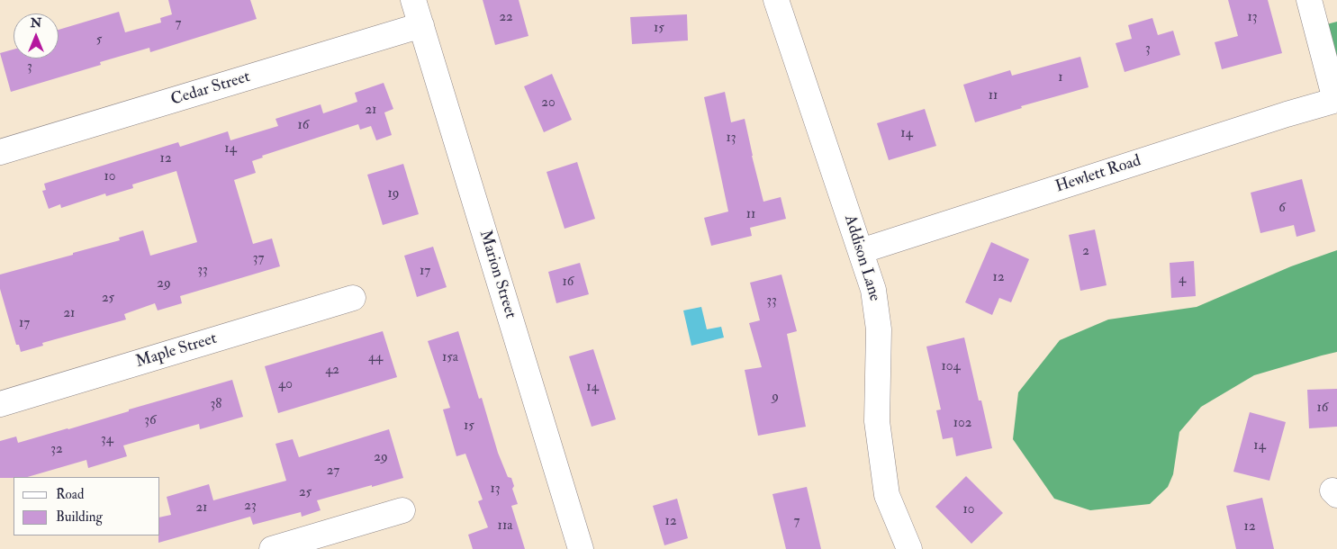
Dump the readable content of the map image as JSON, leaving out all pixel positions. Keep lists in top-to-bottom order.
{
  "streets": {
    "street": [
      "Cedar Street",
      "Hewlett Road",
      "Addison Lane",
      "Marion Street",
      "Maple Street"
    ]
  },
  "crossings": [
    ["Cedar Street", "Marion Street"],
    ["Hewlett Road", "Addison Lane"]
  ],
  "house_numbers": [
    "22",
    "13",
    "7",
    "15",
    "5",
    "3",
    "3",
    "1",
    "11",
    "20",
    "21",
    "16",
    "14",
    "13",
    "14",
    "12",
    "10",
    "19",
    "6",
    "11",
    "2",
    "37",
    "33",
    "17",
    "12",
    "4",
    "16",
    "29",
    "25",
    "33",
    "21",
    "17",
    "44",
    "15a",
    "104",
    "42",
    "40",
    "14",
    "9",
    "38",
    "16",
    "36",
    "102",
    "15",
    "34",
    "14",
    "32",
    "29",
    "27",
    "13",
    "25",
    "23",
    "21",
    "10",
    "12",
    "7",
    "11a",
    "12"
  ],
  "legend": ["Road", "Building"],
  "north": "top"
}
